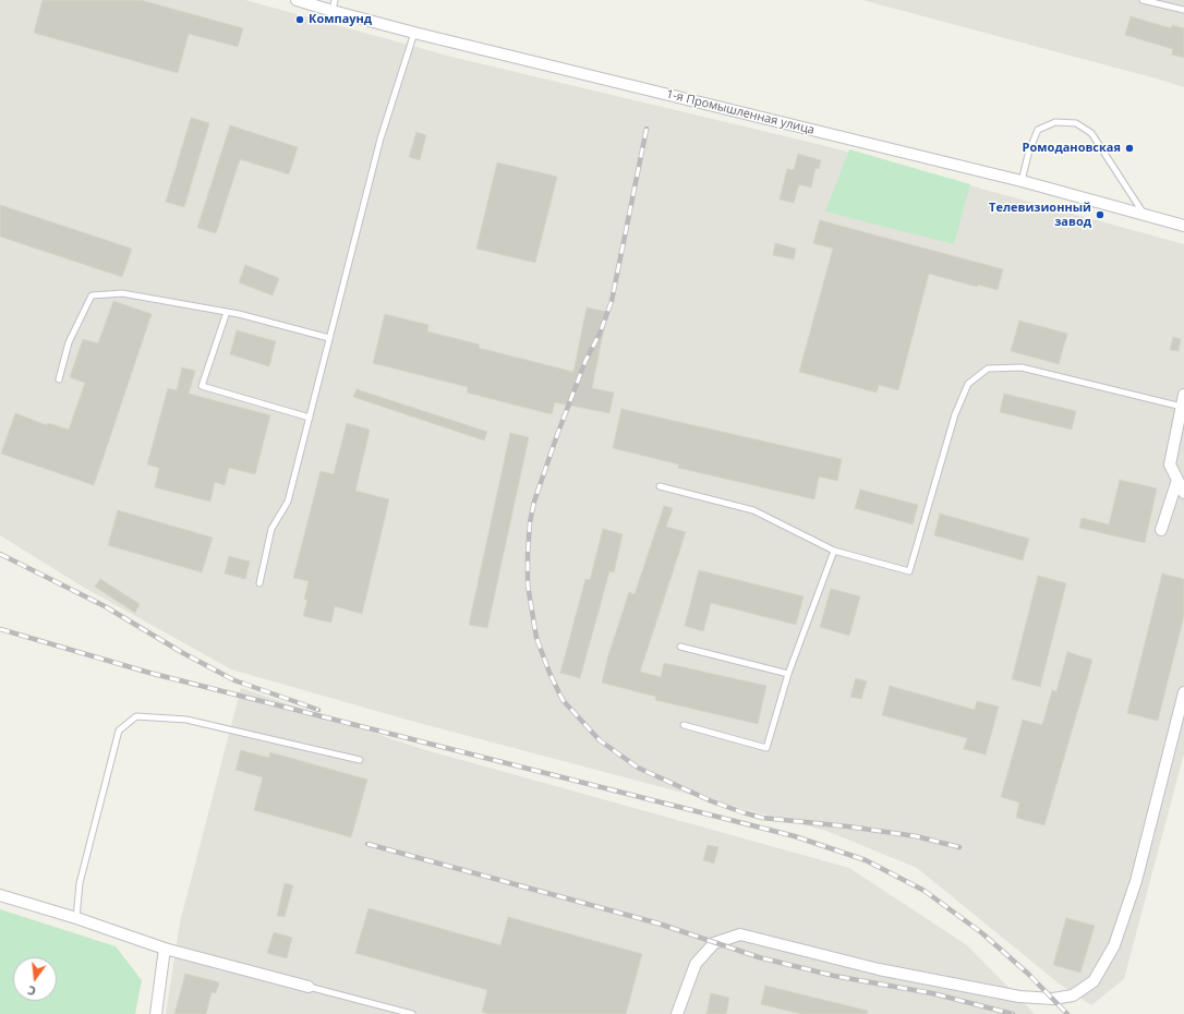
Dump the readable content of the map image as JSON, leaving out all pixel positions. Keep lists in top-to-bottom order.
{
  "streets": {
    "street": ["1-я Промышленная улица"]
  },
  "places": ["Компаунд", "Ромодановская", "Телевизионный завод"],
  "north": "bottom"
}
